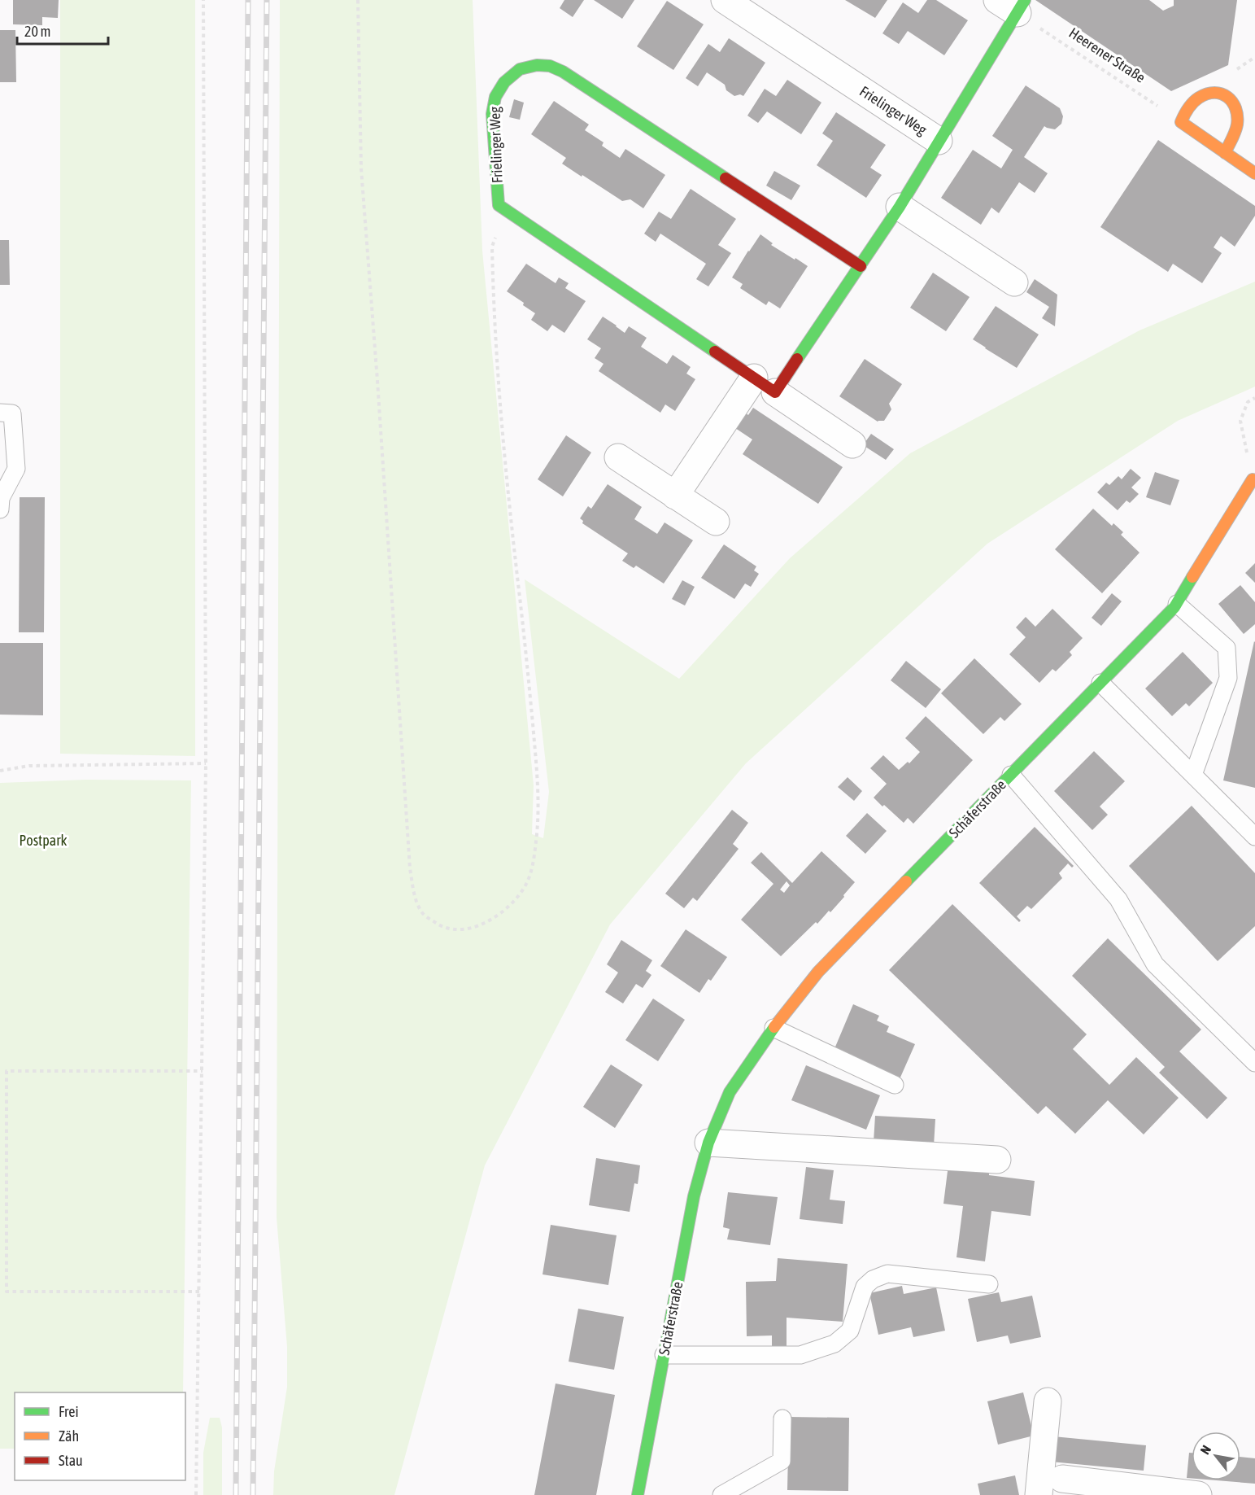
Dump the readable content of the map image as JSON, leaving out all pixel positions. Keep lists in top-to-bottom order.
{
  "streets": {
    "street": ["Frielinger Weg", "Schäferstraße"],
    "path": ["Heerener Straße"]
  },
  "crossings": [
    ["Heerener Straße", "Frielinger Weg"]
  ],
  "parks": ["Postpark"],
  "legend": ["Frei", "Zäh", "Stau"],
  "scale_bar": "20 m",
  "north": "top left"
}
